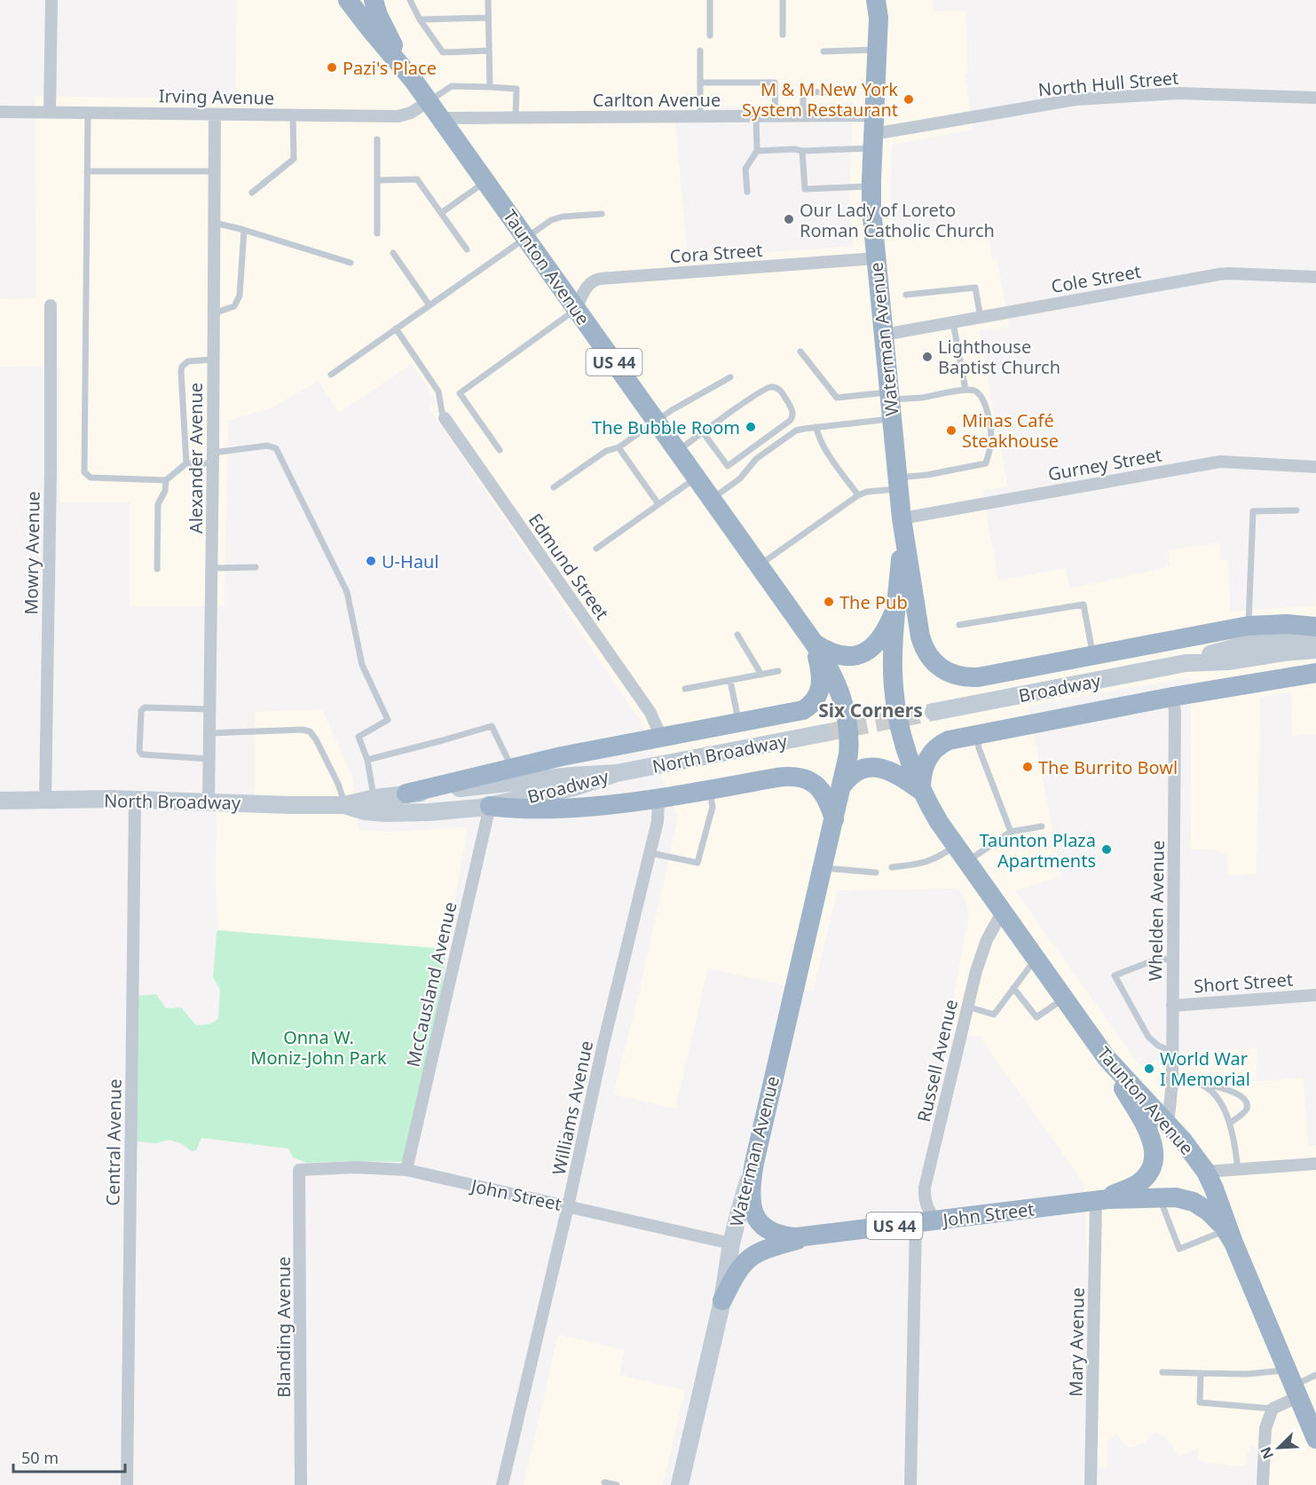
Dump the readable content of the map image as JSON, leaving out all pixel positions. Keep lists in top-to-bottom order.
{
  "streets": {
    "highway": [
      "Taunton Avenue",
      "Waterman Avenue",
      "US 44",
      "John Street"
    ],
    "main road": ["Broadway", "North Broadway"],
    "street": [
      "North Hull Street",
      "Irving Avenue",
      "Carlton Avenue",
      "Cora Street",
      "Cole Street",
      "Alexander Avenue",
      "Gurney Street",
      "Mowry Avenue",
      "Edmund Street",
      "Whelden Avenue",
      "Short Street",
      "McCausland Avenue",
      "Russell Avenue",
      "Williams Avenue",
      "Central Avenue",
      "Blanding Avenue",
      "Mary Avenue"
    ]
  },
  "crossings": [
    ["North Hull Street", "Carlton Avenue"],
    ["North Hull Street", "Waterman Avenue"],
    ["Irving Avenue", "Taunton Avenue"],
    ["Irving Avenue", "Alexander Avenue"],
    ["Carlton Avenue", "Taunton Avenue"],
    ["Carlton Avenue", "Waterman Avenue"],
    ["Cora Street", "Taunton Avenue"],
    ["Cora Street", "Waterman Avenue"],
    ["Taunton Avenue", "US 44"],
    ["Taunton Avenue", "Whelden Avenue"],
    ["Taunton Avenue", "Russell Avenue"],
    ["Taunton Avenue", "John Street"],
    ["Cole Street", "Waterman Avenue"],
    ["Waterman Avenue", "US 44"],
    ["Waterman Avenue", "Gurney Street"],
    ["Waterman Avenue", "John Street"],
    ["US 44", "Gurney Street"],
    ["Alexander Avenue", "North Broadway"],
    ["Mowry Avenue", "North Broadway"],
    ["Broadway", "North Broadway"],
    ["Broadway", "McCausland Avenue"],
    ["North Broadway", "Central Avenue"],
    ["Whelden Avenue", "Short Street"],
    ["McCausland Avenue", "John Street"],
    ["Russell Avenue", "John Street"],
    ["Williams Avenue", "John Street"],
    ["John Street", "Blanding Avenue"],
    ["John Street", "Mary Avenue"]
  ],
  "districts": ["Six Corners"],
  "parks": ["Onna W. Moniz-John Park"],
  "places": [
    "Pazi's Place",
    "M & M New York System Restaurant",
    "Our Lady of Loreto Roman Catholic Church",
    "Lighthouse Baptist Church",
    "The Bubble Room",
    "Minas Café Steakhouse",
    "U-Haul",
    "The Pub",
    "The Burrito Bowl",
    "Taunton Plaza Apartments",
    "World War I Memorial"
  ],
  "scale_bar": "50 m",
  "north": "bottom left"
}
